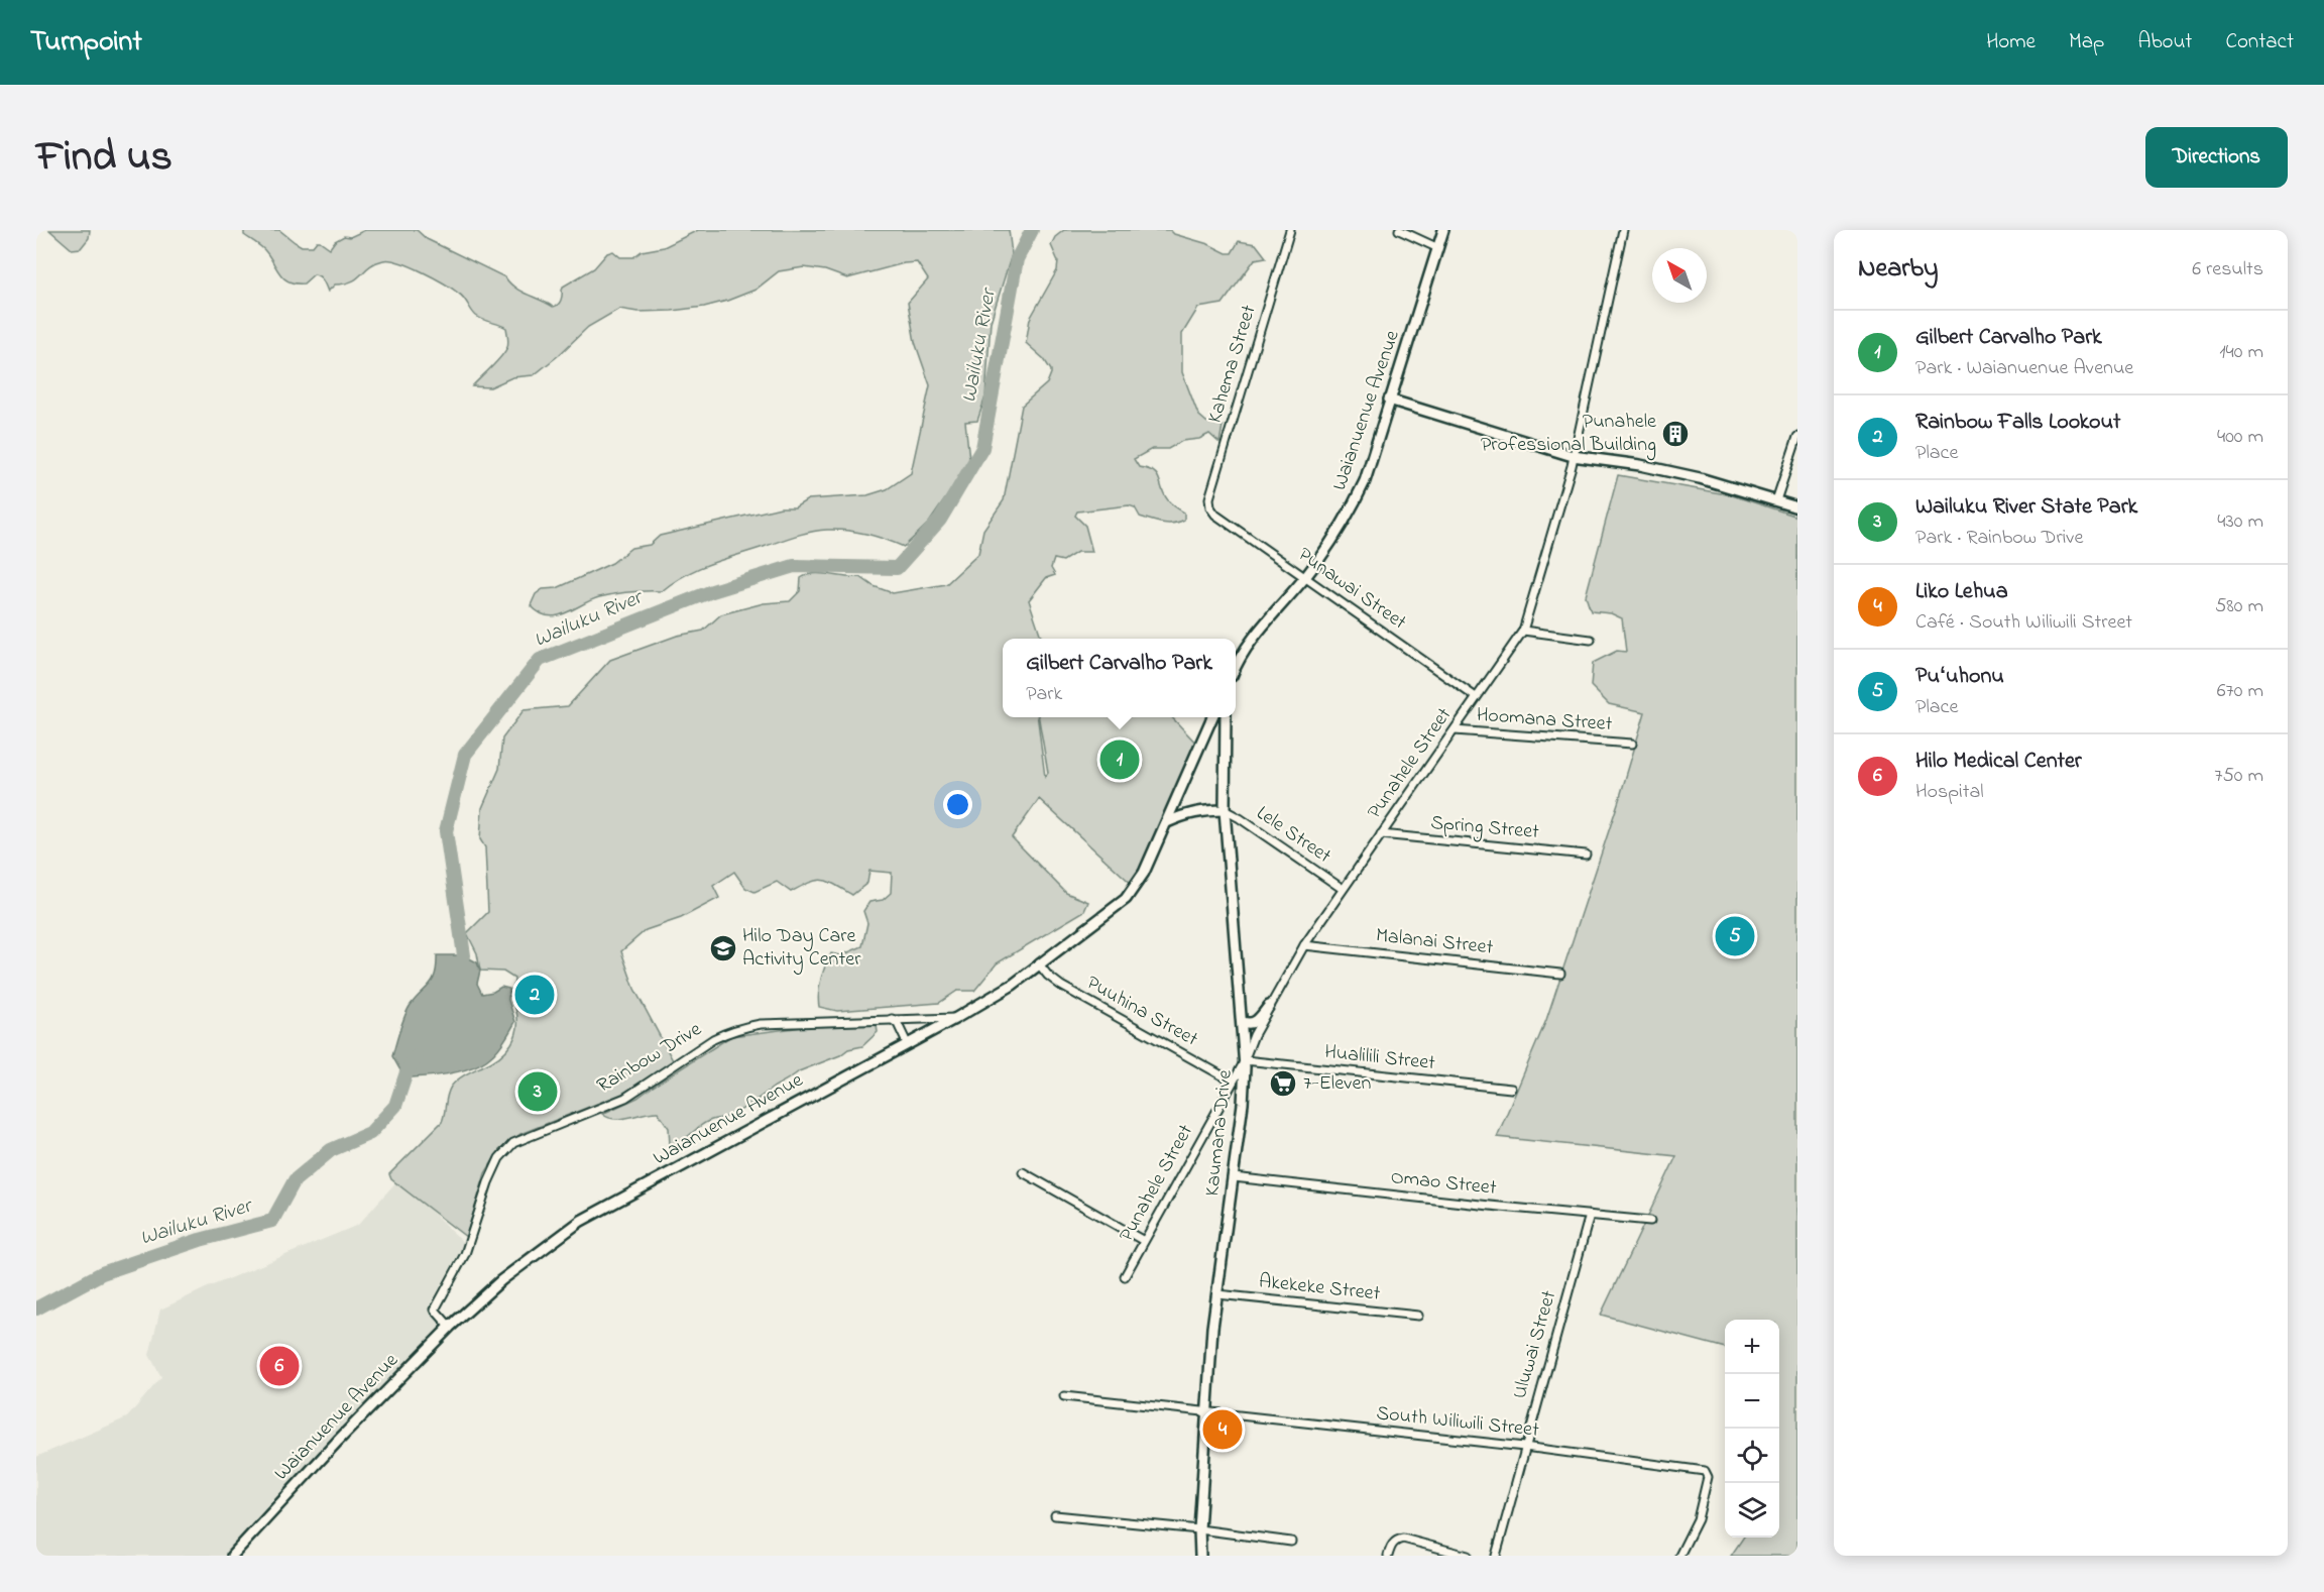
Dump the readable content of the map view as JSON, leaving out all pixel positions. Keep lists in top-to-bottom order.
{
  "streets": {
    "street": [
      "Kahema Street",
      "Waianuenue Avenue",
      "Punawai Street",
      "Hoomana Street",
      "Punahele Street",
      "Spring Street",
      "Lele Street",
      "Malanai Street",
      "Puuhina Street",
      "Rainbow Drive",
      "Hualilili Street",
      "Kaumana Drive",
      "Omao Street",
      "Akekeke Street",
      "Uluwai Street",
      "South Wiliwili Street"
    ]
  },
  "crossings": [
    ["Kahema Street", "Punawai Street"],
    ["Waianuenue Avenue", "Punawai Street"],
    ["Waianuenue Avenue", "Puuhina Street"],
    ["Waianuenue Avenue", "Rainbow Drive"],
    ["Punawai Street", "Punahele Street"],
    ["Hoomana Street", "Punahele Street"],
    ["Punahele Street", "Spring Street"],
    ["Punahele Street", "Lele Street"],
    ["Punahele Street", "Malanai Street"],
    ["Punahele Street", "Puuhina Street"],
    ["Punahele Street", "Hualilili Street"],
    ["Punahele Street", "Kaumana Drive"],
    ["Lele Street", "Kaumana Drive"],
    ["Hualilili Street", "Kaumana Drive"],
    ["Kaumana Drive", "Omao Street"],
    ["Kaumana Drive", "Akekeke Street"],
    ["Kaumana Drive", "South Wiliwili Street"],
    ["Omao Street", "Uluwai Street"],
    ["Uluwai Street", "South Wiliwili Street"]
  ],
  "water": ["Wailuku River"],
  "places": {
    "building": ["Punahele Professional Building"],
    "school or university": ["Hilo Day Care Activity Center"],
    "supermarket": ["7-Eleven"]
  },
  "north": "top left",
  "page": {
    "header": "Turnpoint",
    "nav": [
      "Home",
      "Map",
      "About",
      "Contact"
    ],
    "title": "Find us",
    "buttons": "Directions",
    "heading": ["Nearby", "6 results"],
    "list": [
      {
        "mark": "1",
        "name": "Gilbert Carvalho Park",
        "note": "Park · Waianuenue Avenue",
        "value": "140 m"
      },
      {
        "mark": "2",
        "name": "Rainbow Falls Lookout",
        "note": "Place",
        "value": "400 m"
      },
      {
        "mark": "3",
        "name": "Wailuku River State Park",
        "note": "Park · Rainbow Drive",
        "value": "430 m"
      },
      {
        "mark": "4",
        "name": "Liko Lehua",
        "note": "Café · South Wiliwili Street",
        "value": "580 m"
      },
      {
        "mark": "5",
        "name": "Puʻuhonu",
        "note": "Place",
        "value": "670 m"
      },
      {
        "mark": "6",
        "name": "Hilo Medical Center",
        "note": "Hospital",
        "value": "750 m"
      }
    ],
    "popup": ["Gilbert Carvalho Park", "Park"],
    "pins": [
      "1",
      "5",
      "2",
      "3",
      "6",
      "4"
    ],
    "map_buttons": ["+", "−"]
  }
}
